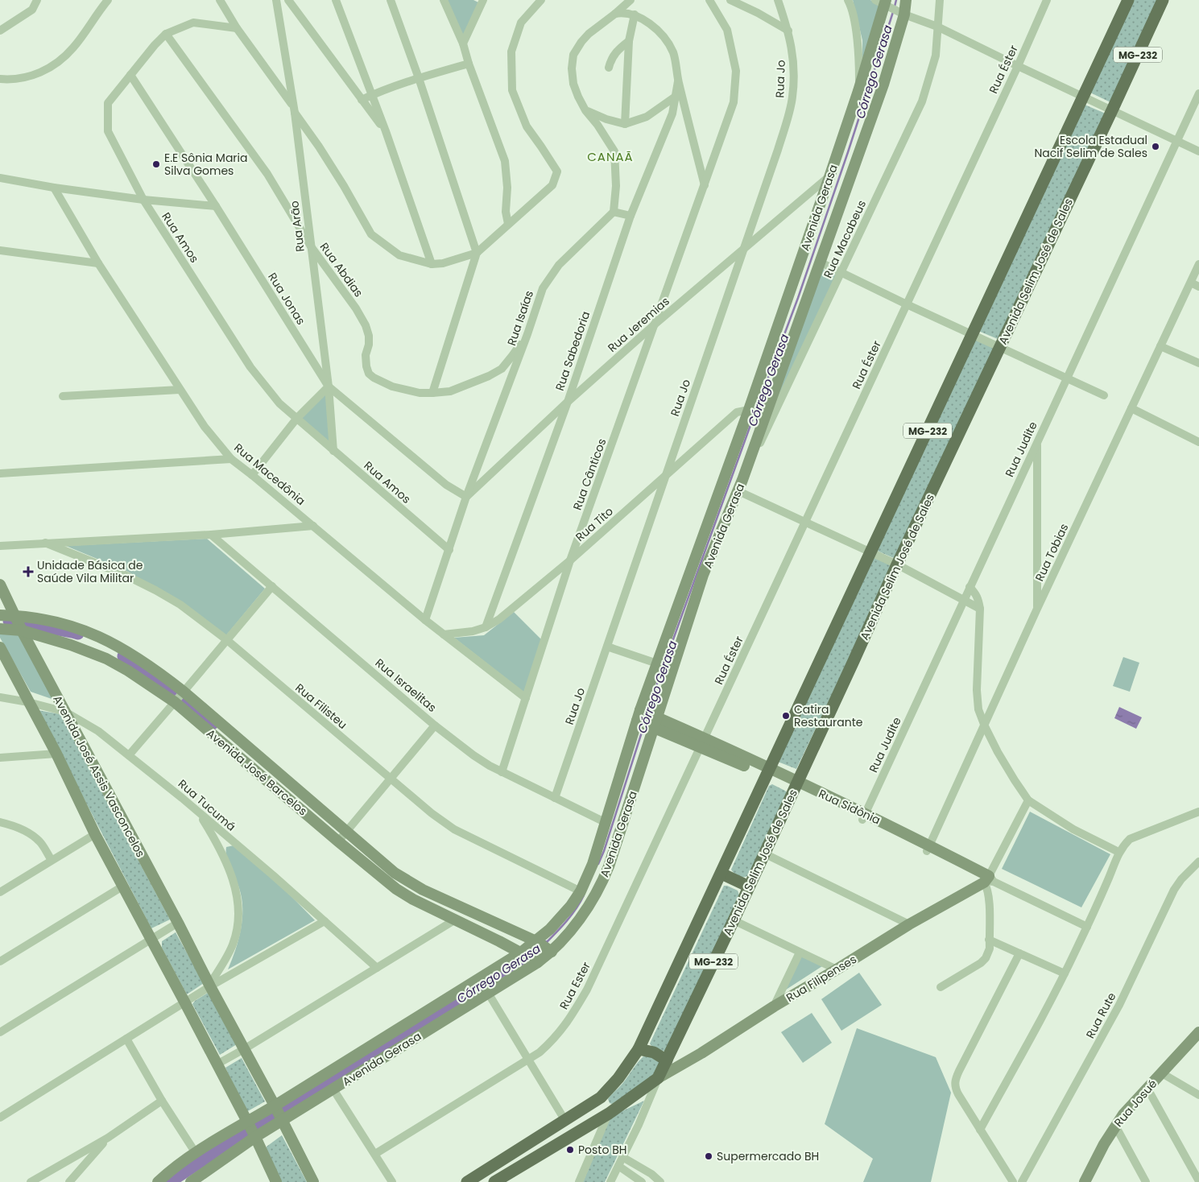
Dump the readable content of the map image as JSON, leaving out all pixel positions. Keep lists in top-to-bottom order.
{
  "streets": {
    "main road": ["MG-232", "Avenida Selim José de Sales"],
    "street": [
      "Rua Éster",
      "Rua Jo",
      "Avenida Gerasa",
      "Rua Arão",
      "Rua Amos",
      "Rua Macabeus",
      "Rua Abdias",
      "Rua Jonas",
      "Rua Isaías",
      "Rua Jeremias",
      "Rua Sabedoria",
      "Rua Judite",
      "Rua Macedônia",
      "Rua Cânticos",
      "Rua Tito",
      "Rua Tobias",
      "Rua Israelitas",
      "Rua Filisteu",
      "Avenida José Barcelos",
      "Avenida José Assis Vasconcelos",
      "Rua Tucumá",
      "Rua Sidônia",
      "Rua Filipenses",
      "Rua Ester",
      "Rua Rute",
      "Rua Josué"
    ]
  },
  "crossings": [
    ["MG-232", "Avenida Selim José de Sales"],
    ["MG-232", "Rua Sidônia"],
    ["Rua Éster", "Rua Sidônia"],
    ["Rua Éster", "Rua Ester"],
    ["Rua Jo", "Rua Jeremias"],
    ["Rua Jo", "Rua Tito"],
    ["Rua Jo", "Rua Israelitas"],
    ["Avenida Gerasa", "Rua Macabeus"],
    ["Avenida Gerasa", "Rua Jeremias"],
    ["Avenida Gerasa", "Rua Tito"],
    ["Avenida Gerasa", "Rua Israelitas"],
    ["Avenida Gerasa", "Rua Filisteu"],
    ["Avenida Gerasa", "Avenida José Barcelos"],
    ["Avenida Gerasa", "Avenida José Assis Vasconcelos"],
    ["Avenida Gerasa", "Rua Sidônia"],
    ["Rua Arão", "Rua Amos"],
    ["Rua Arão", "Rua Abdias"],
    ["Rua Arão", "Rua Jonas"],
    ["Rua Amos", "Rua Abdias"],
    ["Rua Amos", "Rua Jonas"],
    ["Rua Amos", "Rua Isaías"],
    ["Rua Abdias", "Rua Isaías"],
    ["Avenida Selim José de Sales", "Rua Sidônia"],
    ["Avenida Selim José de Sales", "Rua Filipenses"],
    ["Rua Jonas", "Rua Isaías"],
    ["Rua Jonas", "Rua Jeremias"],
    ["Rua Isaías", "Rua Jeremias"],
    ["Rua Isaías", "Rua Macedônia"],
    ["Rua Jeremias", "Rua Sabedoria"],
    ["Rua Jeremias", "Rua Cânticos"],
    ["Rua Sabedoria", "Rua Tito"],
    ["Rua Judite", "Rua Sidônia"],
    ["Rua Macedônia", "Rua Cânticos"],
    ["Rua Macedônia", "Rua Tito"],
    ["Rua Cânticos", "Rua Tito"],
    ["Rua Cânticos", "Rua Israelitas"],
    ["Rua Tobias", "Rua Sidônia"],
    ["Avenida José Barcelos", "Avenida José Assis Vasconcelos"],
    ["Avenida José Assis Vasconcelos", "Rua Tucumá"],
    ["Rua Sidônia", "Rua Filipenses"],
    ["Rua Sidônia", "Rua Ester"]
  ],
  "districts": ["CANAÃ"],
  "water": ["Córrego Gerasa"],
  "places": {
    "other": [
      "Escola Estadual Nacif Selim de Sales",
      "E.E Sônia Maria Silva Gomes",
      "Catira Restaurante",
      "Posto BH",
      "Supermercado BH"
    ],
    "health": ["Unidade Básica de Saúde Vila Militar"]
  }
}
